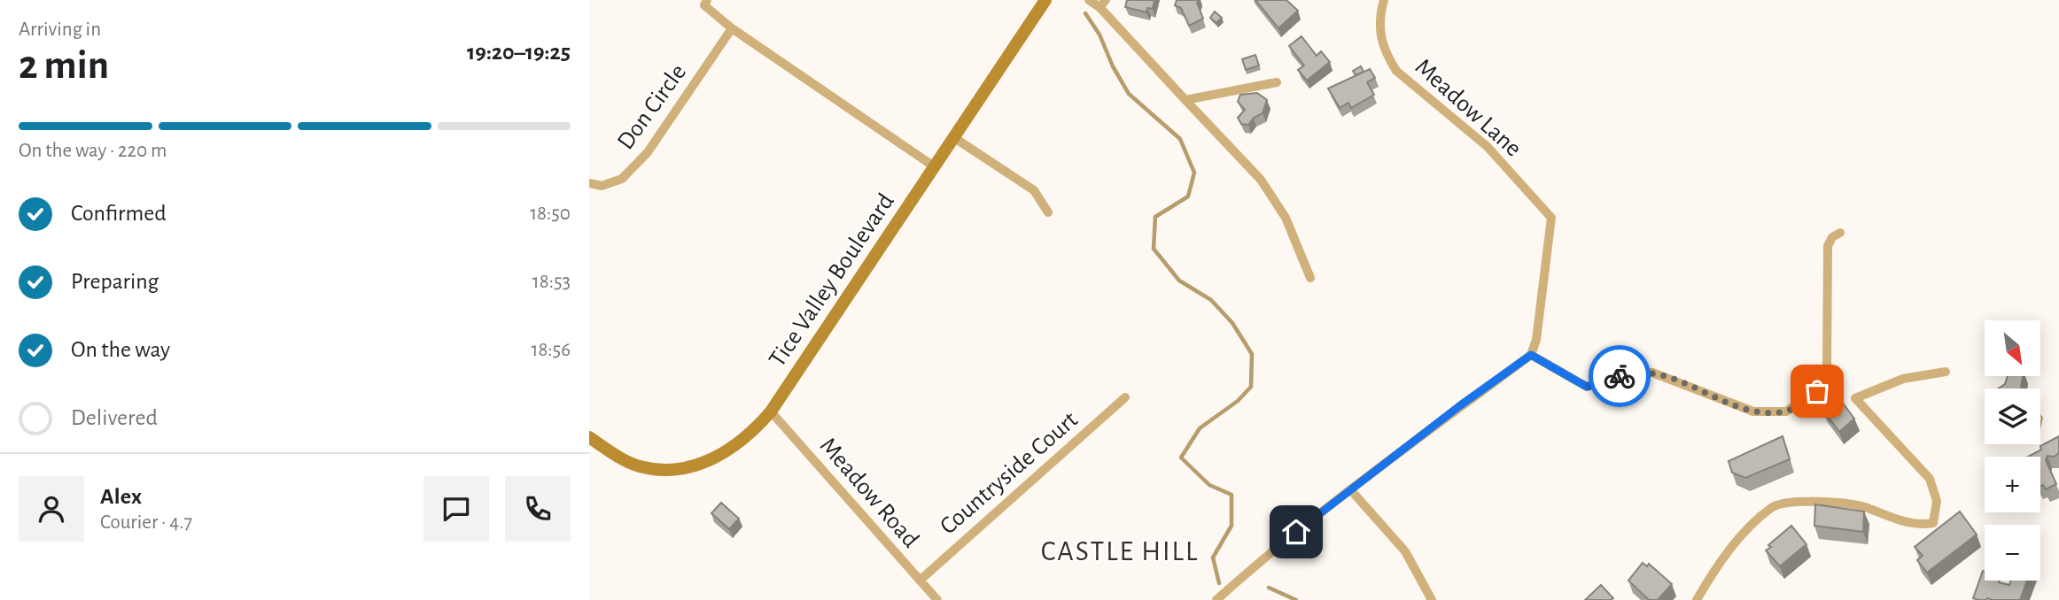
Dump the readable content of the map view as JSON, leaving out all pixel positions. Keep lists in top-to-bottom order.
{
  "streets": {
    "street": [
      "Don Circle",
      "Meadow Lane",
      "Tice Valley Boulevard",
      "Countryside Court",
      "Meadow Road"
    ]
  },
  "crossings": [
    ["Tice Valley Boulevard", "Meadow Road"],
    ["Countryside Court", "Meadow Road"]
  ],
  "districts": ["CASTLE HILL"],
  "north": "bottom right",
  "page": {
    "heading": ["2 min", "Arriving in", "19:20–19:25"],
    "panel": ["Alex", "Courier · 4.7"],
    "bar": "On the way · 220 m",
    "list": [
      ["Confirmed", "18:50"],
      ["Preparing", "18:53"],
      ["On the way", "18:56"],
      "Delivered"
    ],
    "map_buttons": ["+", "−"]
  }
}
